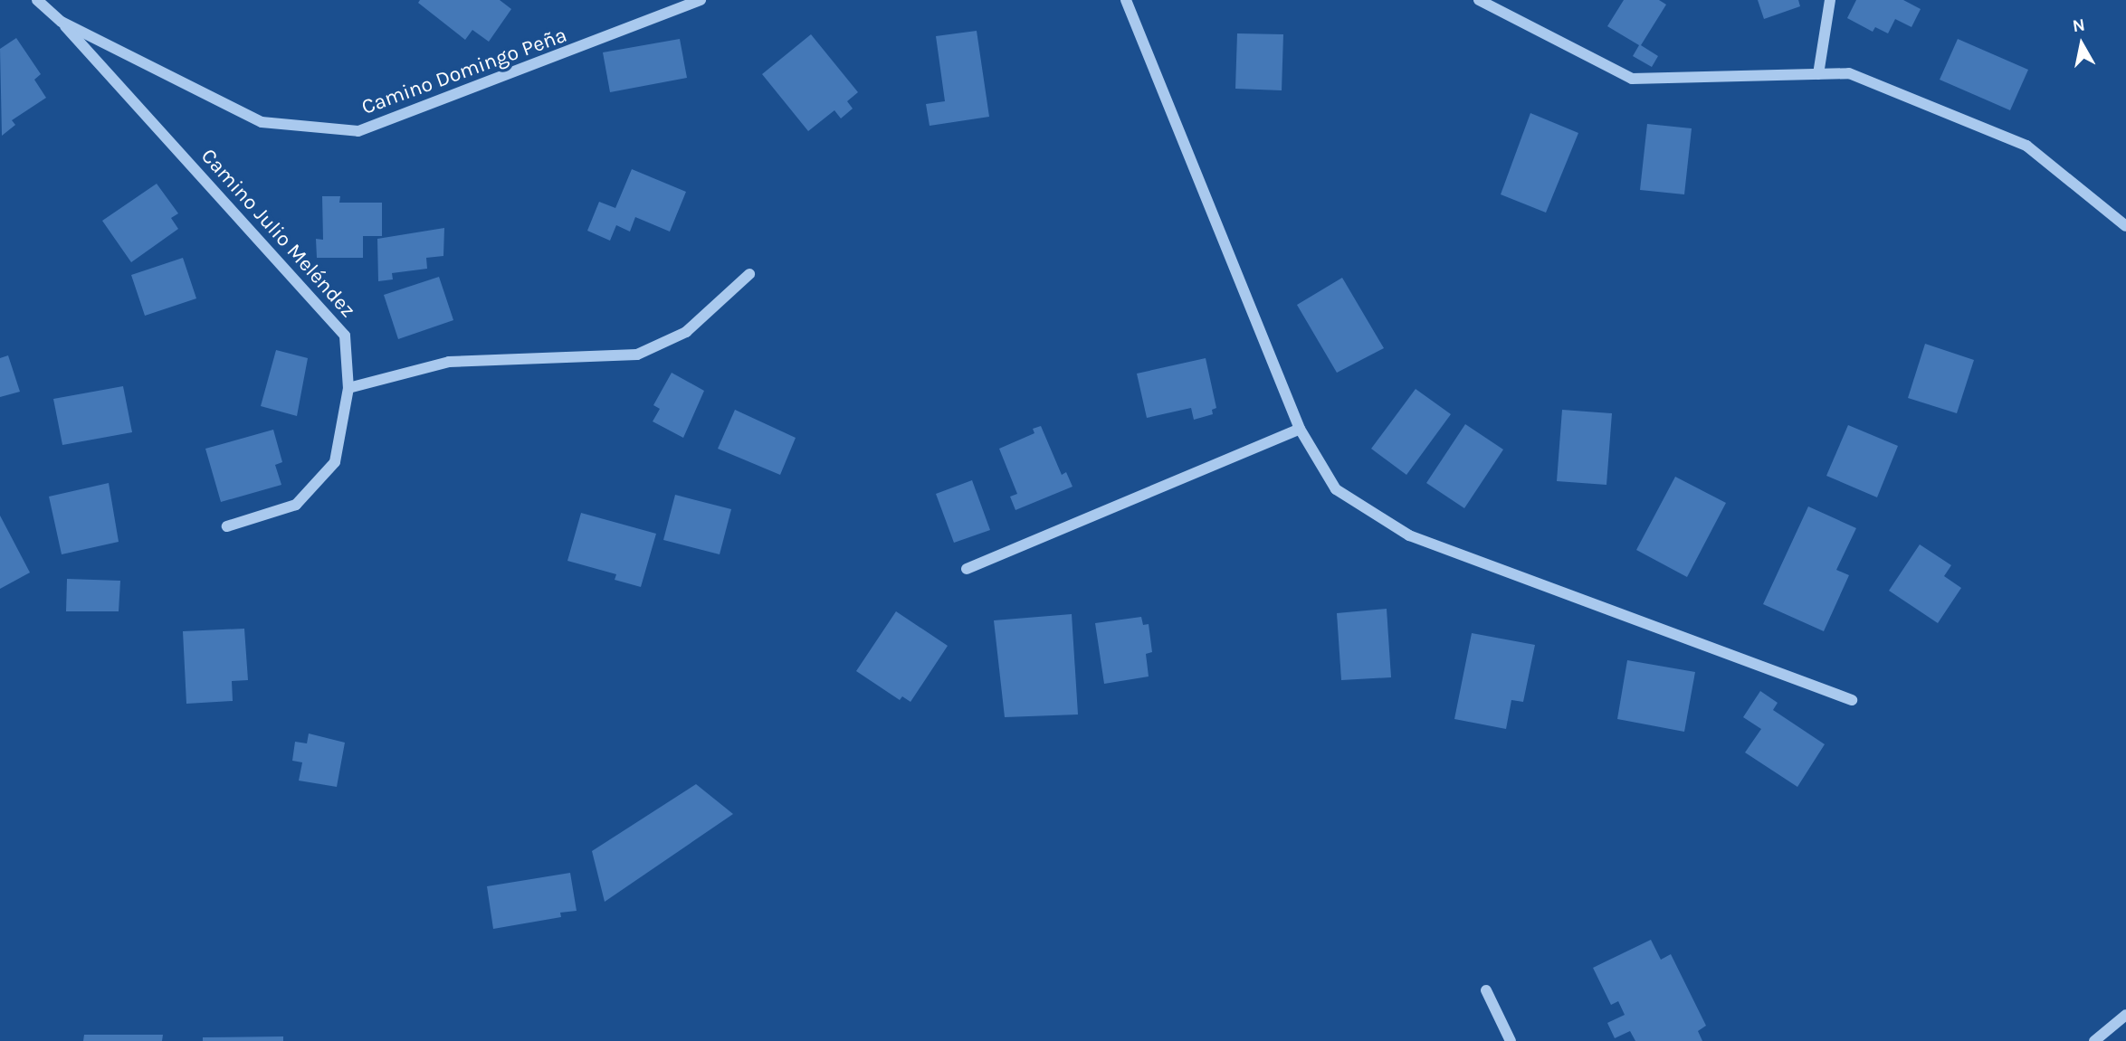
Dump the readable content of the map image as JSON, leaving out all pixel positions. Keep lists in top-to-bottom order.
{
  "streets": {
    "street": ["Camino Domingo Peña", "Camino Julio Meléndez"]
  },
  "crossings": [
    ["Camino Domingo Peña", "Camino Julio Meléndez"]
  ],
  "north": "top"
}
